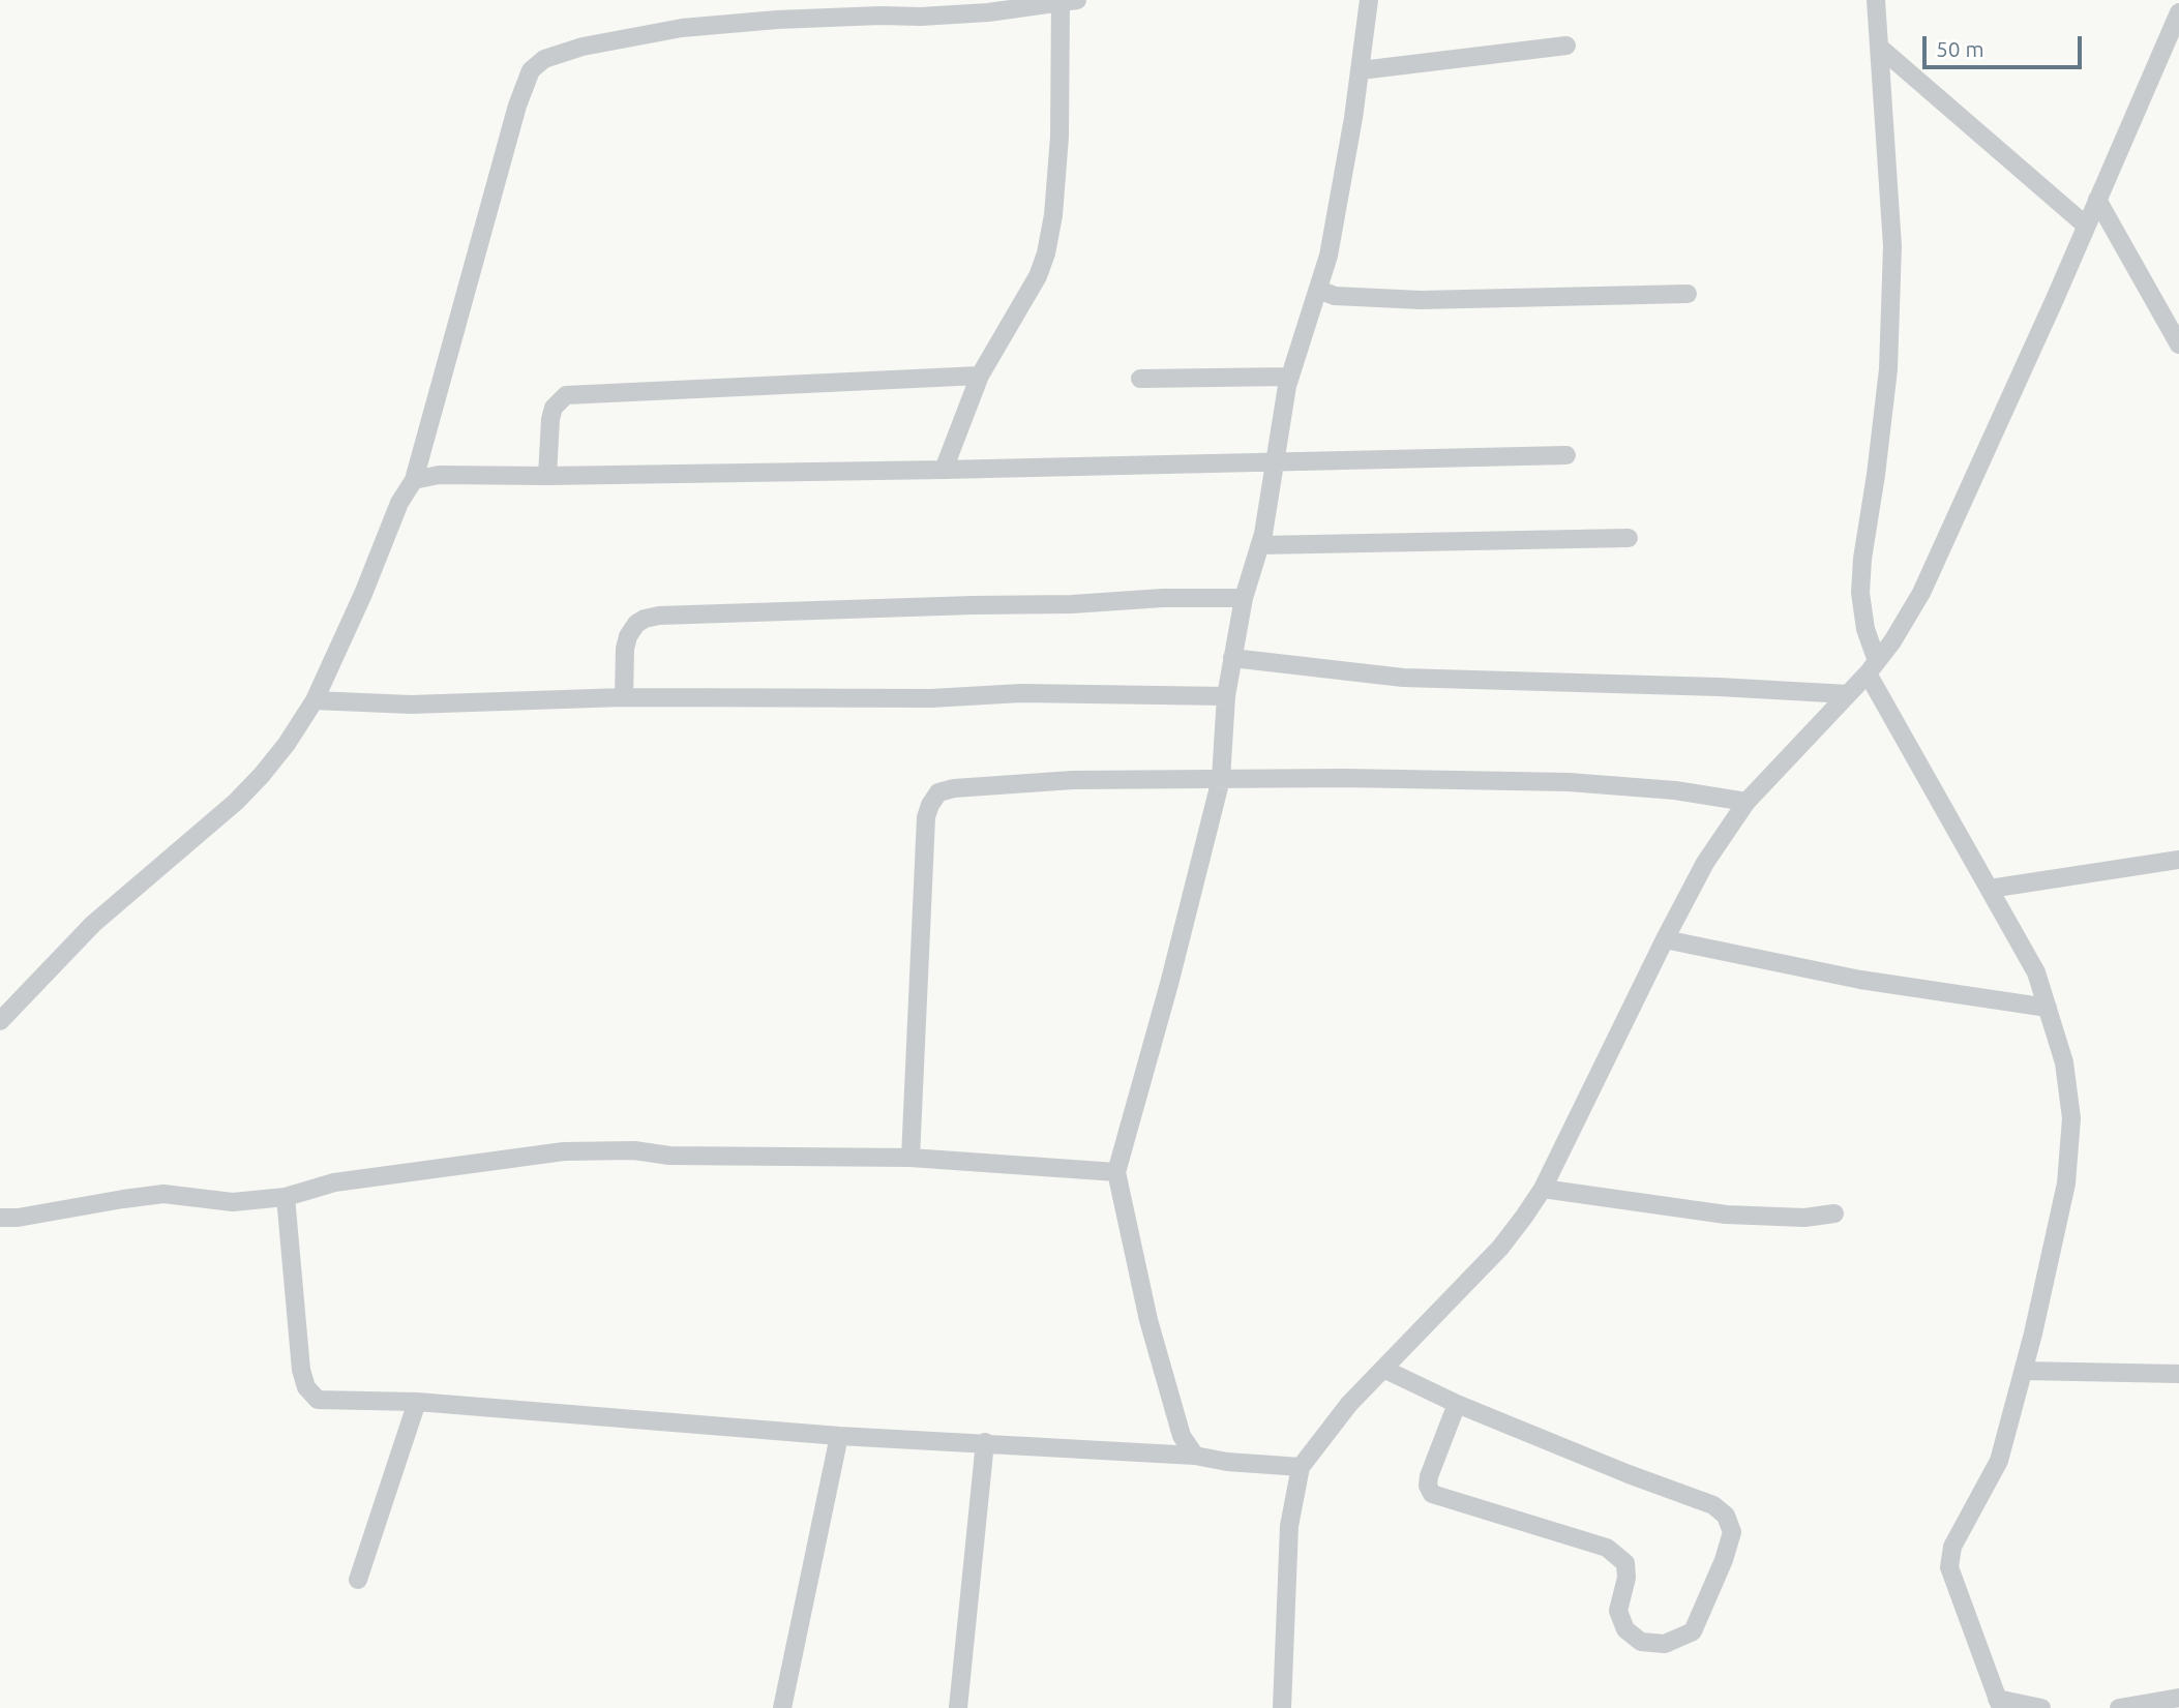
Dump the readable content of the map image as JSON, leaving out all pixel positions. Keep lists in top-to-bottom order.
{
  "scale_bar": "50 m"
}
